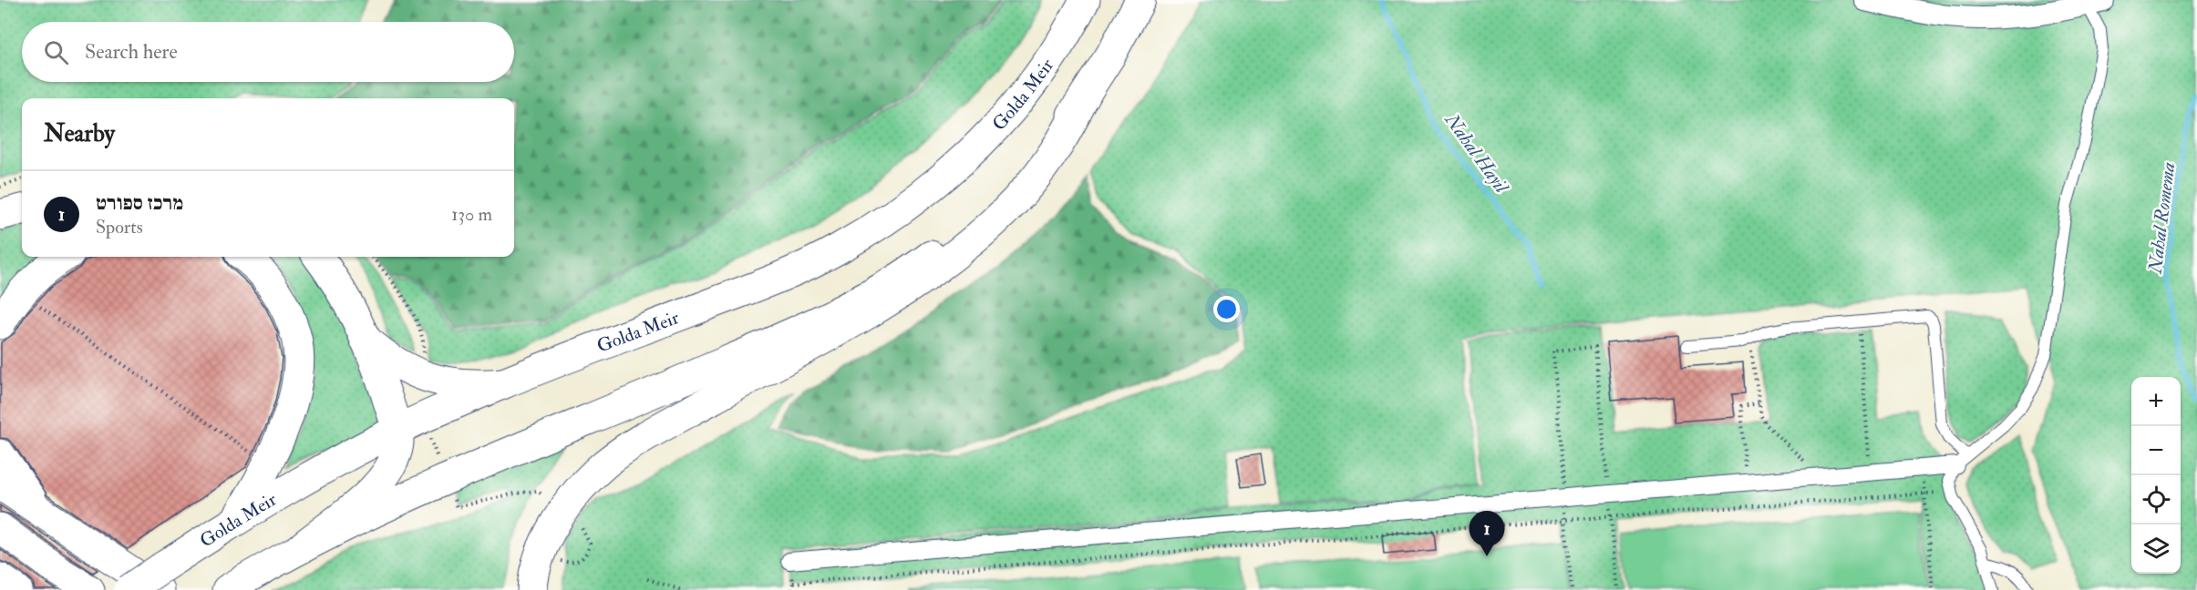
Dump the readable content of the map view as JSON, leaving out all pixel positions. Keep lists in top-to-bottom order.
{
  "streets": {
    "main road": ["Golda Meir"]
  },
  "water": ["Nahal Hayil", "Nahal Romema"],
  "page": {
    "search": "Search here",
    "heading": "Nearby",
    "list": [
      {
        "mark": "1",
        "name": "מרכז ספורט",
        "note": "Sports",
        "value": "130 m"
      }
    ],
    "map_buttons": ["+", "−"],
    "pins": "1"
  }
}
